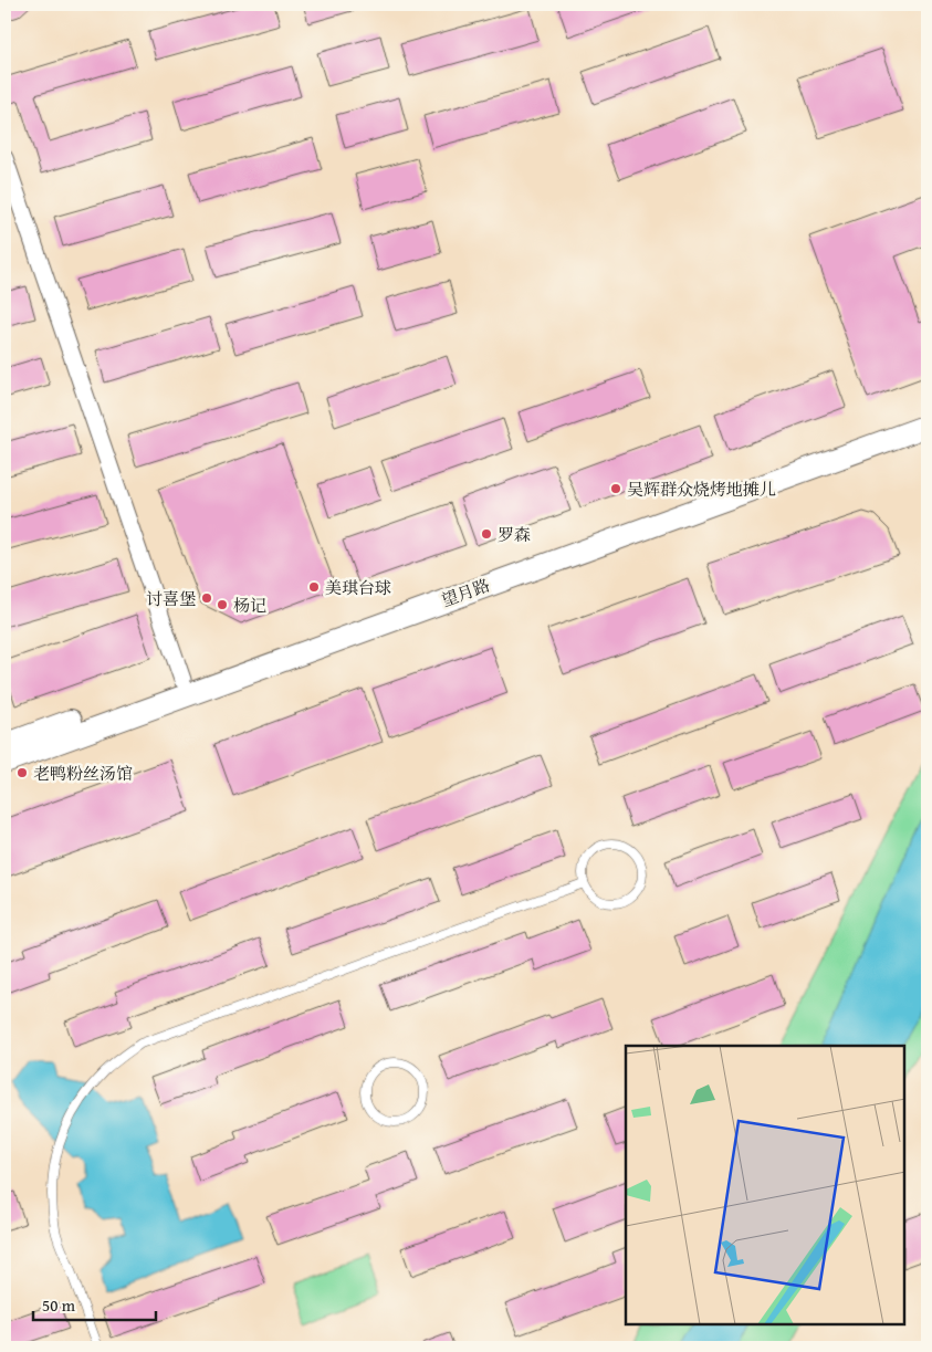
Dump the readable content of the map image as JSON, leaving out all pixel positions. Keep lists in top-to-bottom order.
{
  "streets": {
    "street": ["望月路"]
  },
  "places": [
    "吴辉群众烧烤地摊儿",
    "罗森",
    "美琪台球",
    "讨喜堡",
    "杨记",
    "老鸭粉丝汤馆"
  ],
  "scale_bar": "50 m"
}
